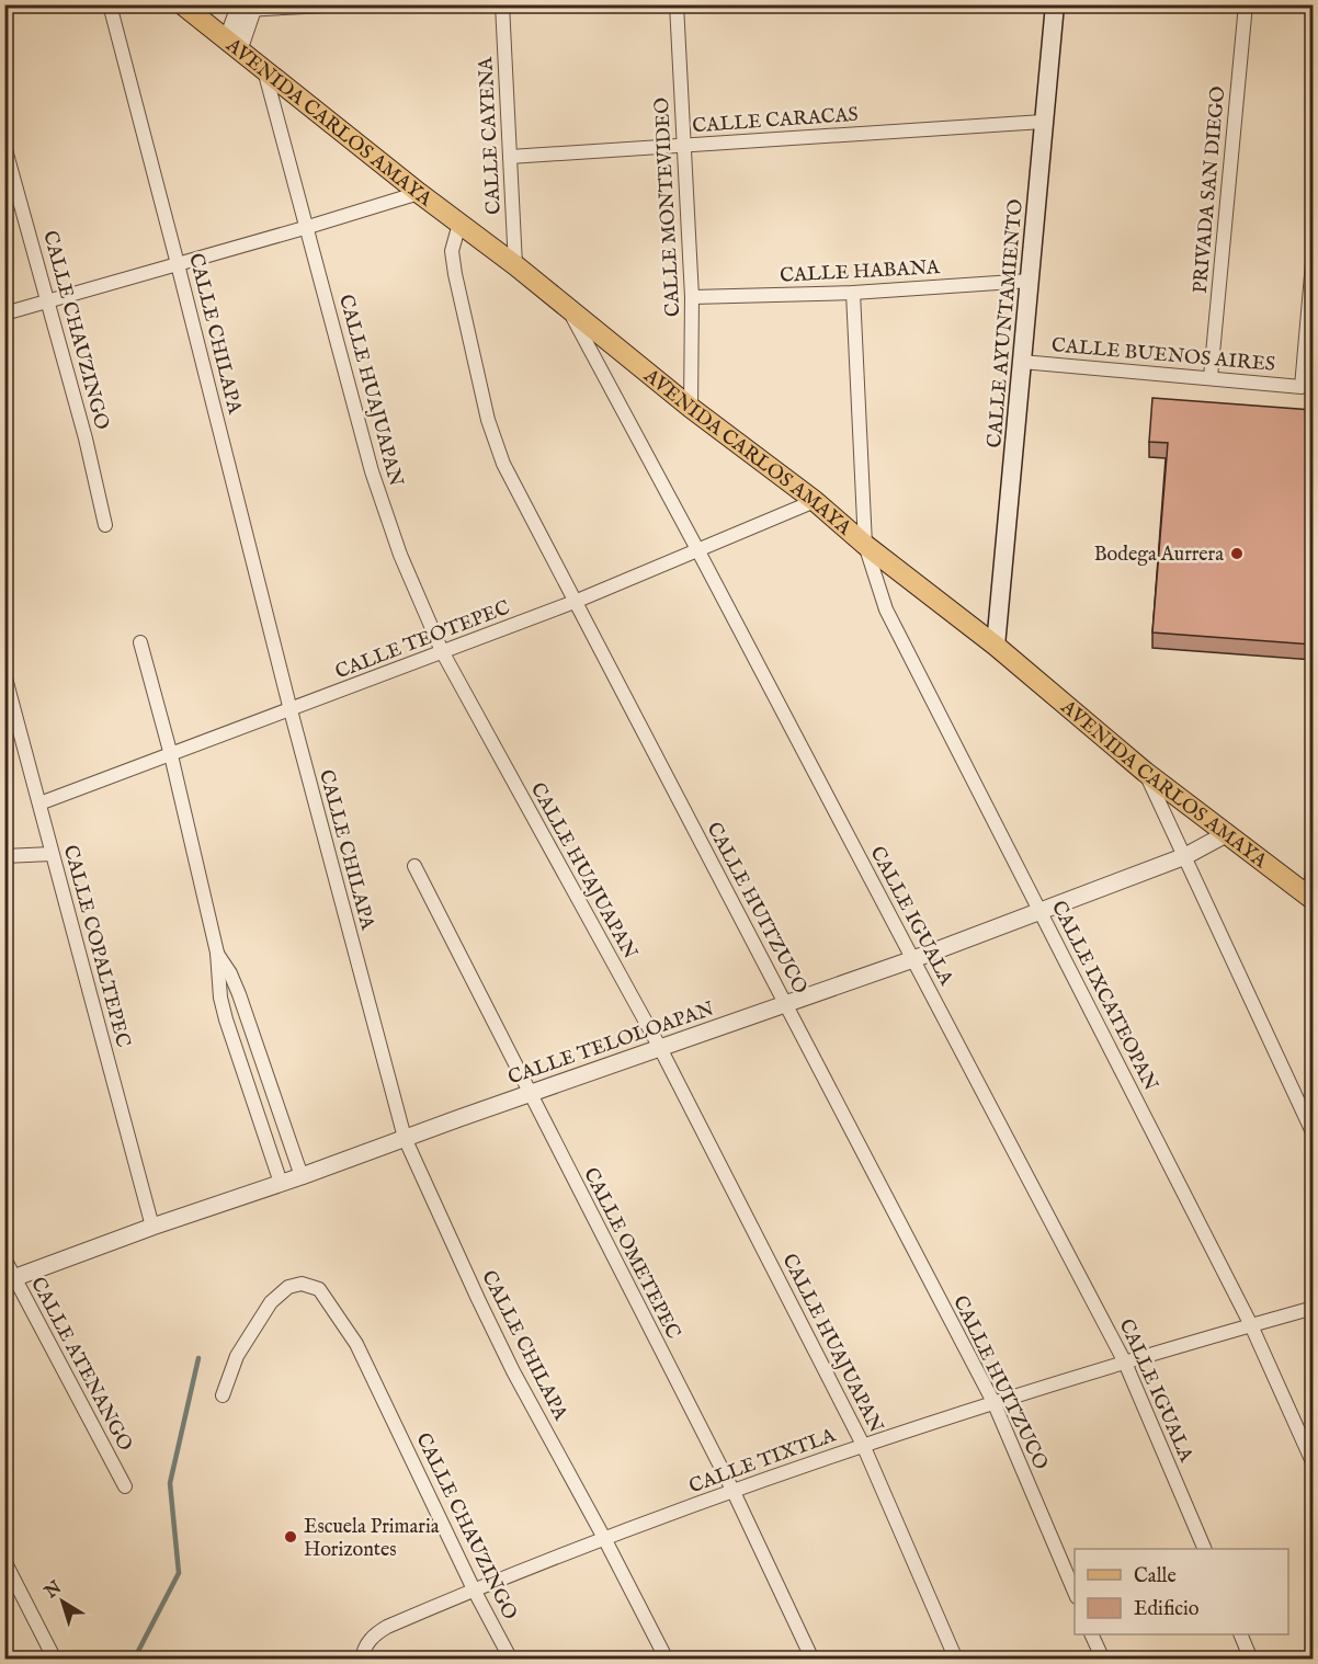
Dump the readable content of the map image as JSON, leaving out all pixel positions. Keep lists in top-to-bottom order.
{
  "streets": {
    "main road": ["AVENIDA CARLOS AMAYA", "CALLE AYUNTAMIENTO"],
    "street": [
      "CALLE CARACAS",
      "CALLE CAYENA",
      "PRIVADA SAN DIEGO",
      "CALLE MONTEVIDEO",
      "CALLE HABANA",
      "CALLE CHAUZINGO",
      "CALLE CHILAPA",
      "CALLE BUENOS AIRES",
      "CALLE HUAJUAPAN",
      "CALLE TEOTEPEC",
      "CALLE HUITZUCO",
      "CALLE IGUALA",
      "CALLE COPALTEPEC",
      "CALLE IXCATEOPAN",
      "CALLE TELOLOAPAN",
      "CALLE OMETEPEC",
      "CALLE ATENANGO",
      "CALLE TIXTLA"
    ]
  },
  "crossings": [
    ["CALLE CARACAS", "CALLE CAYENA"],
    ["CALLE CARACAS", "CALLE MONTEVIDEO"],
    ["CALLE CARACAS", "CALLE AYUNTAMIENTO"],
    ["AVENIDA CARLOS AMAYA", "CALLE CAYENA"],
    ["AVENIDA CARLOS AMAYA", "CALLE MONTEVIDEO"],
    ["AVENIDA CARLOS AMAYA", "CALLE AYUNTAMIENTO"],
    ["AVENIDA CARLOS AMAYA", "CALLE HUAJUAPAN"],
    ["AVENIDA CARLOS AMAYA", "CALLE TEOTEPEC"],
    ["AVENIDA CARLOS AMAYA", "CALLE HUITZUCO"],
    ["AVENIDA CARLOS AMAYA", "CALLE IGUALA"],
    ["AVENIDA CARLOS AMAYA", "CALLE IXCATEOPAN"],
    ["AVENIDA CARLOS AMAYA", "CALLE TELOLOAPAN"],
    ["PRIVADA SAN DIEGO", "CALLE BUENOS AIRES"],
    ["CALLE MONTEVIDEO", "CALLE HABANA"],
    ["CALLE HABANA", "CALLE AYUNTAMIENTO"],
    ["CALLE HABANA", "CALLE IXCATEOPAN"],
    ["CALLE AYUNTAMIENTO", "CALLE BUENOS AIRES"],
    ["CALLE CHAUZINGO", "CALLE TIXTLA"],
    ["CALLE CHILAPA", "CALLE TEOTEPEC"],
    ["CALLE CHILAPA", "CALLE TELOLOAPAN"],
    ["CALLE CHILAPA", "CALLE TIXTLA"],
    ["CALLE HUAJUAPAN", "CALLE TEOTEPEC"],
    ["CALLE HUAJUAPAN", "CALLE TELOLOAPAN"],
    ["CALLE HUAJUAPAN", "CALLE TIXTLA"],
    ["CALLE TEOTEPEC", "CALLE HUITZUCO"],
    ["CALLE TEOTEPEC", "CALLE IGUALA"],
    ["CALLE TEOTEPEC", "CALLE COPALTEPEC"],
    ["CALLE HUITZUCO", "CALLE TELOLOAPAN"],
    ["CALLE HUITZUCO", "CALLE TIXTLA"],
    ["CALLE IGUALA", "CALLE TELOLOAPAN"],
    ["CALLE IGUALA", "CALLE TIXTLA"],
    ["CALLE COPALTEPEC", "CALLE TELOLOAPAN"],
    ["CALLE IXCATEOPAN", "CALLE TELOLOAPAN"],
    ["CALLE IXCATEOPAN", "CALLE TIXTLA"],
    ["CALLE TELOLOAPAN", "CALLE OMETEPEC"],
    ["CALLE TELOLOAPAN", "CALLE ATENANGO"],
    ["CALLE OMETEPEC", "CALLE TIXTLA"]
  ],
  "places": ["Bodega Aurrera", "Escuela Primaria Horizontes"],
  "legend": ["Calle", "Edificio"],
  "north": "top left"
}
